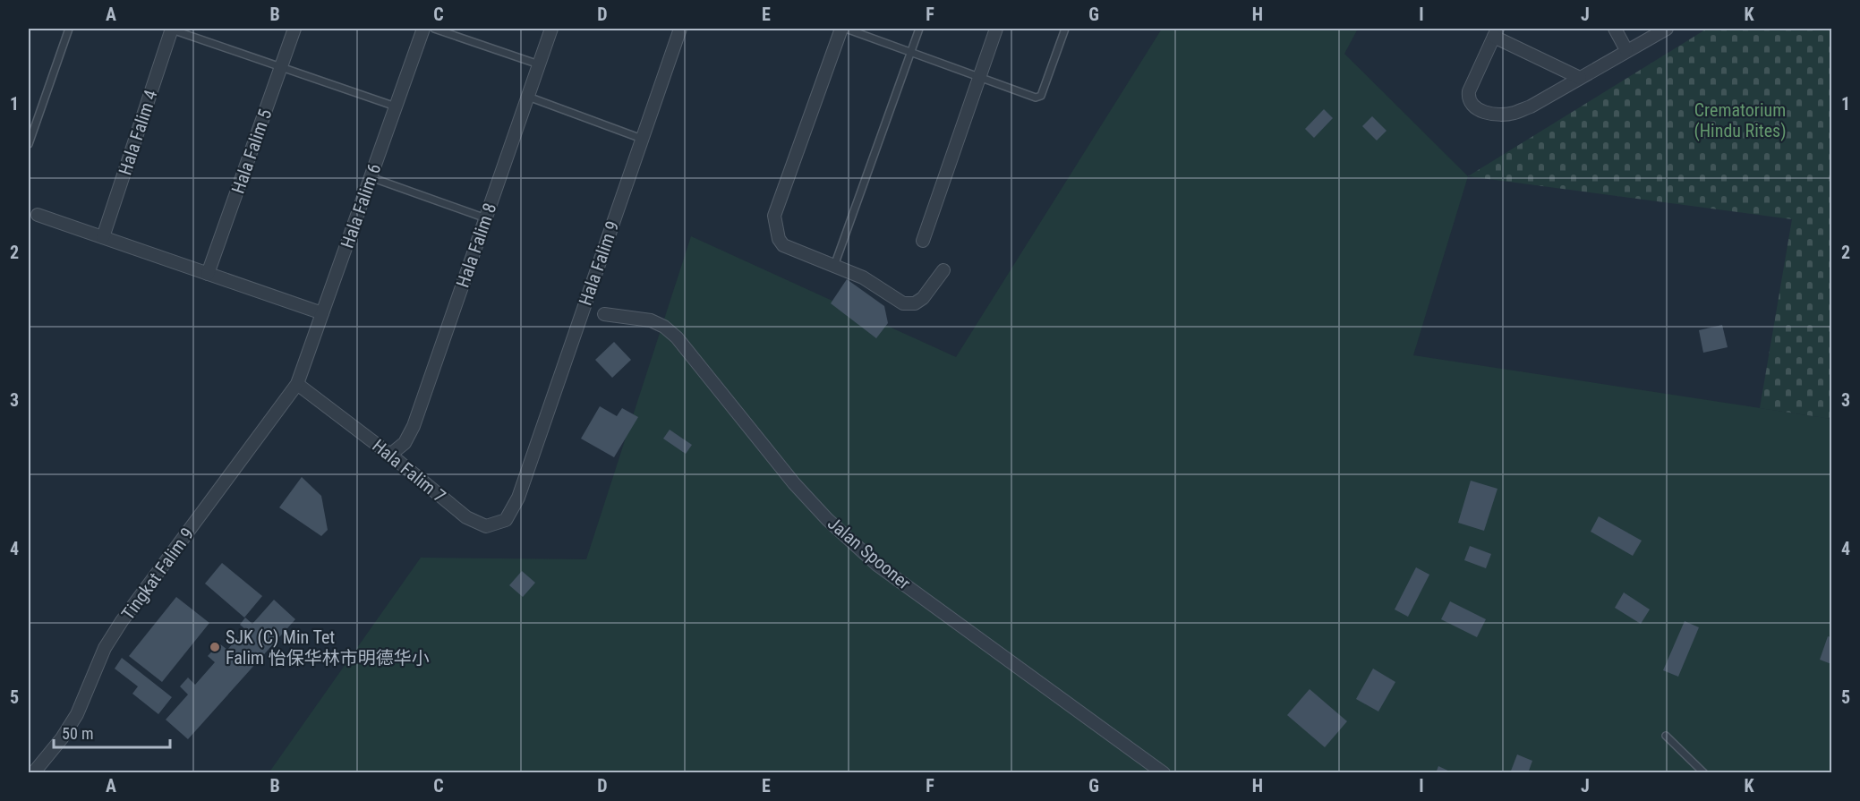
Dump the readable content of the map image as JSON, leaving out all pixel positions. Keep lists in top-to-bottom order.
{
  "streets": {
    "street": [
      "Hala Falim 4",
      "Hala Falim 5",
      "Hala Falim 6",
      "Hala Falim 8",
      "Hala Falim 9",
      "Hala Falim 7",
      "Jalan Spooner",
      "Tingkat Falim 9"
    ]
  },
  "crossings": [
    ["Hala Falim 6", "Hala Falim 7"],
    ["Hala Falim 6", "Tingkat Falim 9"],
    ["Hala Falim 8", "Hala Falim 7"],
    ["Hala Falim 9", "Hala Falim 7"],
    ["Hala Falim 7", "Tingkat Falim 9"]
  ],
  "parks": ["Crematorium (Hindu Rites)"],
  "places": ["SJK (C) Min Tet Falim 怡保华林市明德华小"],
  "scale_bar": "50 m",
  "grid": {
    "columns": [
      "A",
      "B",
      "C",
      "D",
      "E",
      "F",
      "G",
      "H",
      "I",
      "J",
      "K"
    ],
    "rows": [
      "1",
      "2",
      "3",
      "4",
      "5"
    ]
  }
}
